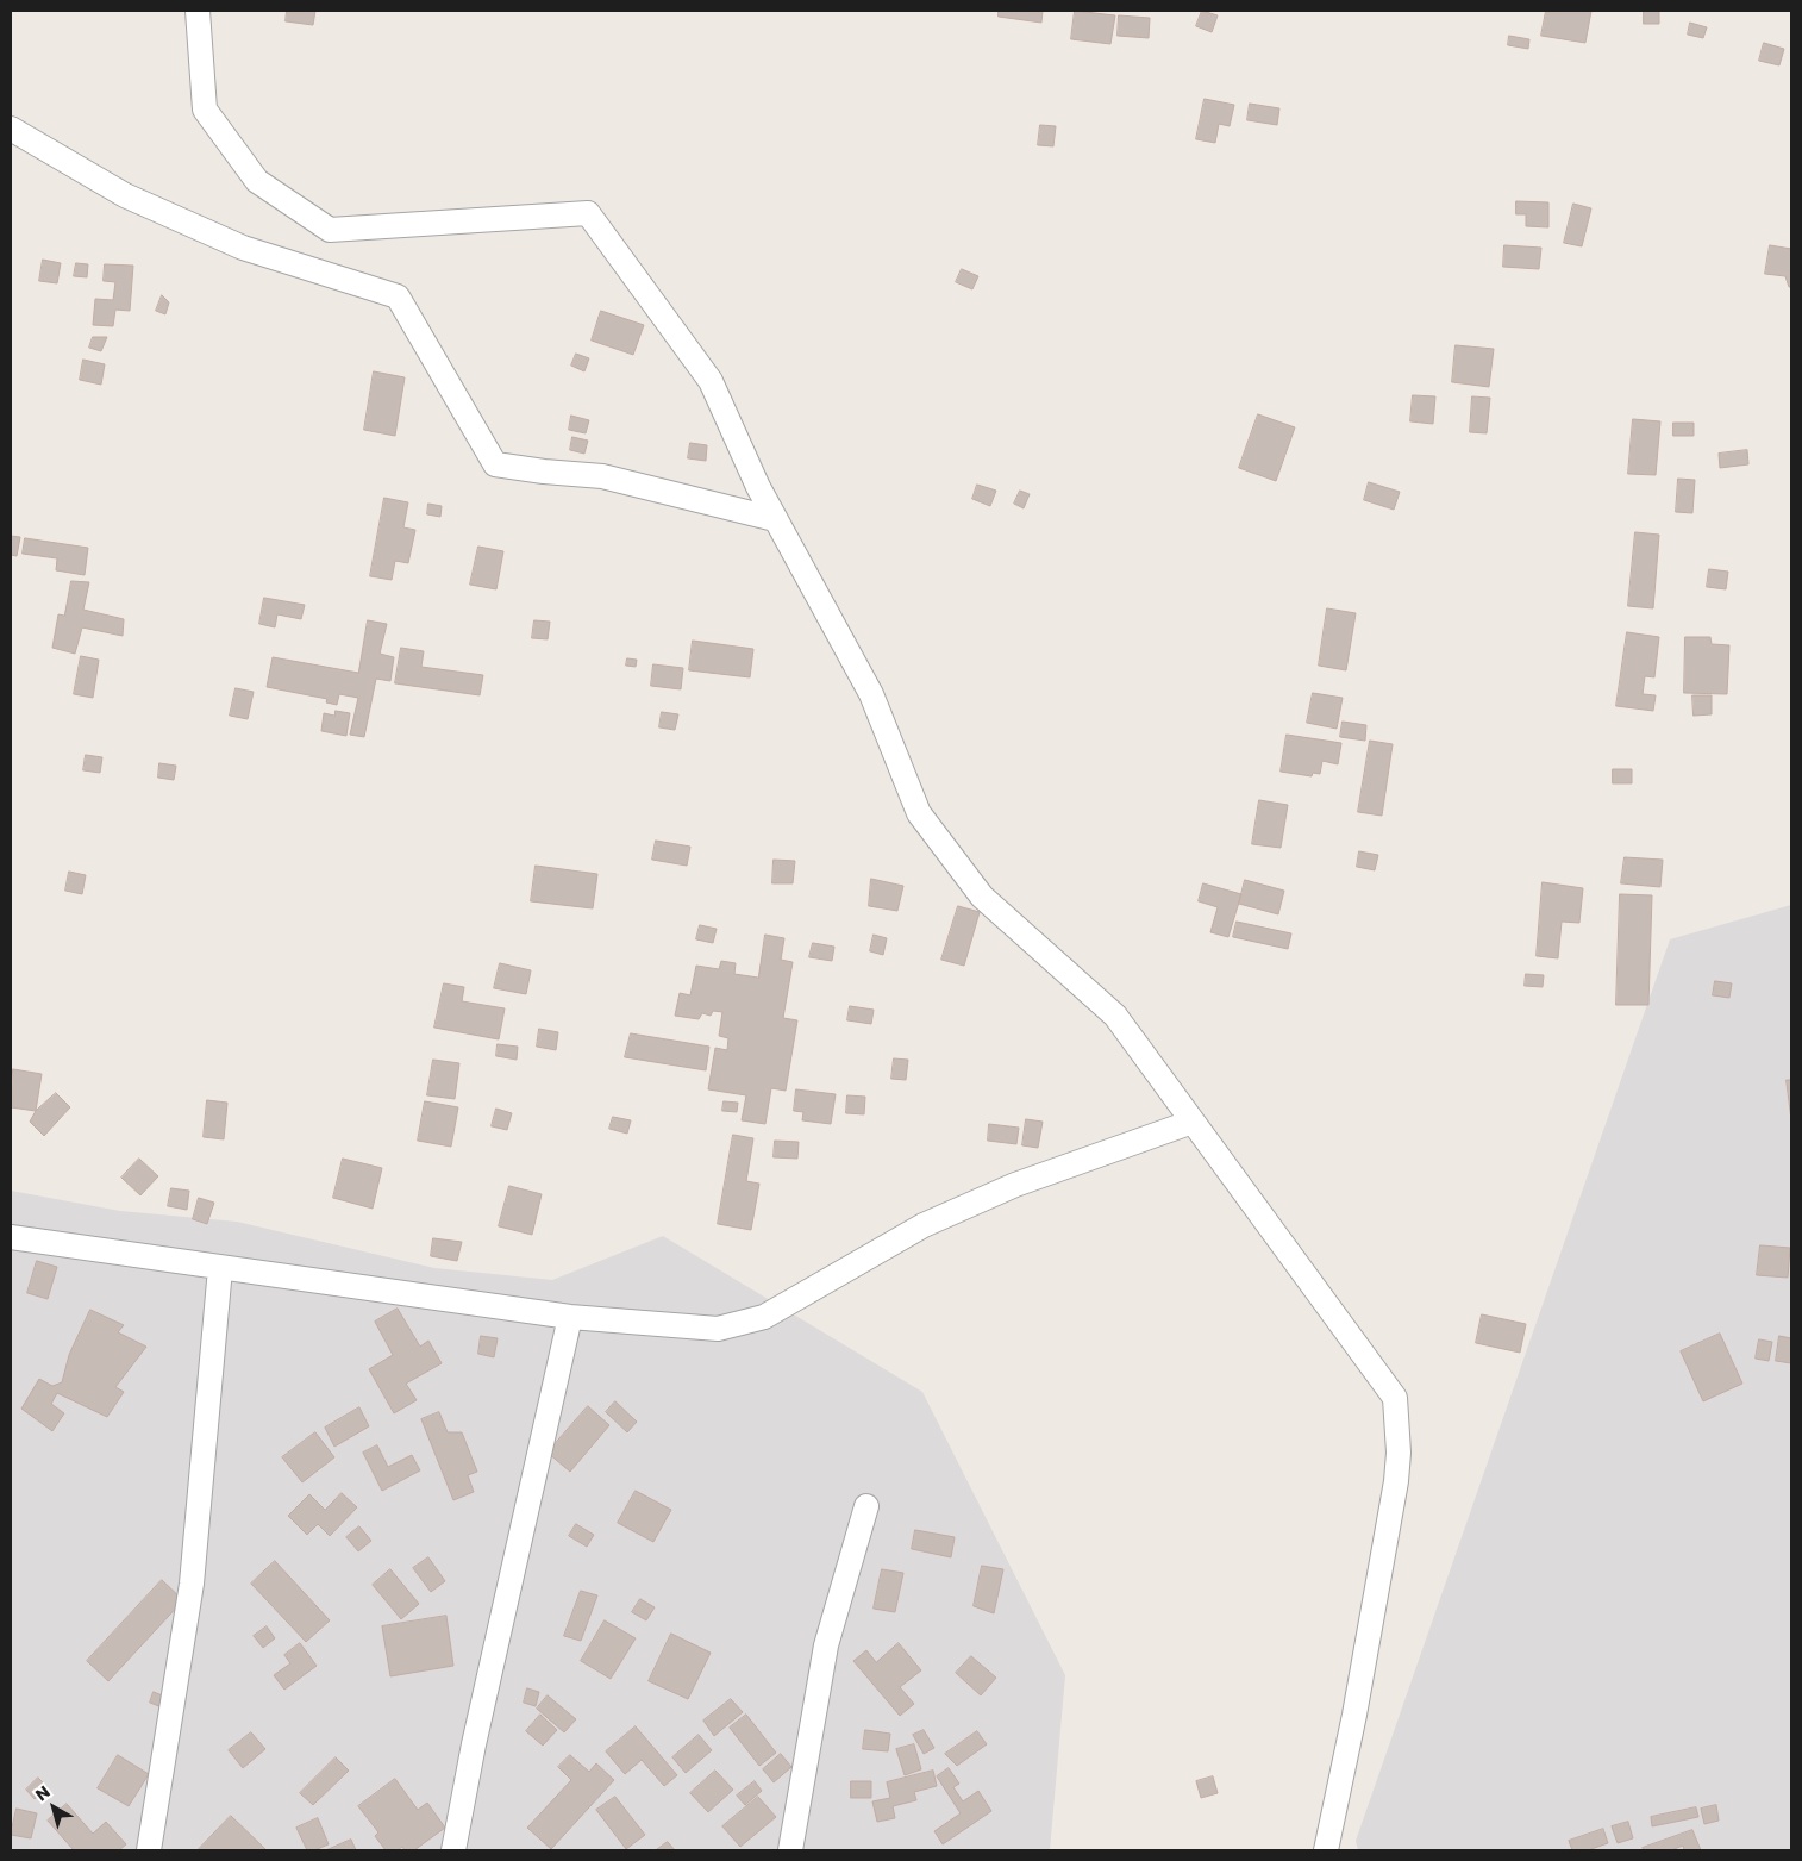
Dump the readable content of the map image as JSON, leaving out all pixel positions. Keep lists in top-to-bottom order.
{
  "north": "top left"
}
